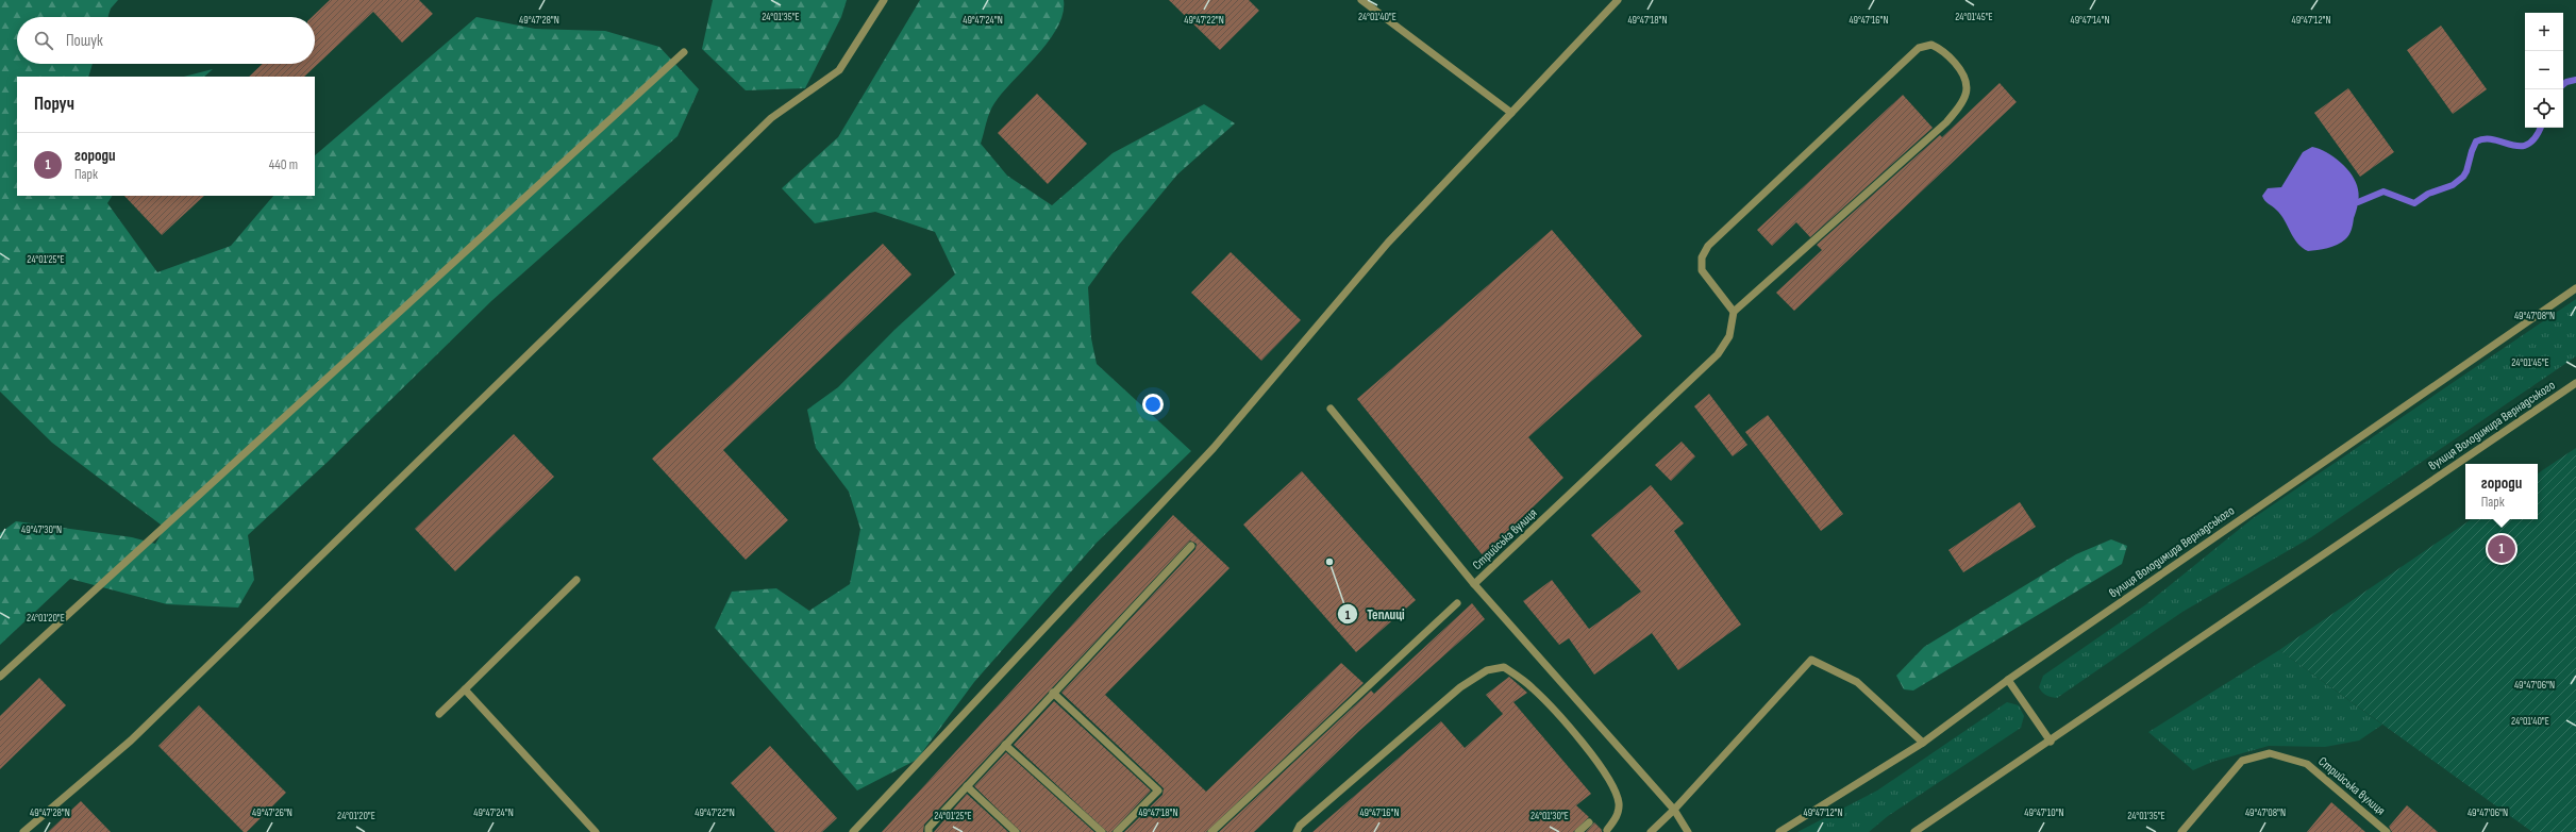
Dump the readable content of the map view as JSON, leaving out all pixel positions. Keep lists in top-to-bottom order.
{
  "streets": {
    "street": ["вулиця Володимира Вернадського", "Стрийська вулиця"]
  },
  "places": ["Теплиці"],
  "page": {
    "map_buttons": ["+", "−"],
    "search": "Пошук",
    "heading": "Поруч",
    "list": [
      {
        "mark": "1",
        "name": "городи",
        "note": "Парк",
        "value": "440 m"
      }
    ],
    "popup": ["городи", "Парк"],
    "pins": "1"
  },
  "coordinates": [
    "24°01'35\"E",
    "24°01'45\"E",
    "24°01'40\"E",
    "49°47'28\"N",
    "49°47'22\"N",
    "49°47'14\"N",
    "49°47'12\"N",
    "49°47'24\"N",
    "49°47'18\"N",
    "49°47'16\"N",
    "24°01'25\"E",
    "49°47'08\"N",
    "49°47'30\"N",
    "24°01'20\"E",
    "49°47'06\"N",
    "49°47'26\"N",
    "49°47'10\"N",
    "24°01'30\"E"
  ]
}
